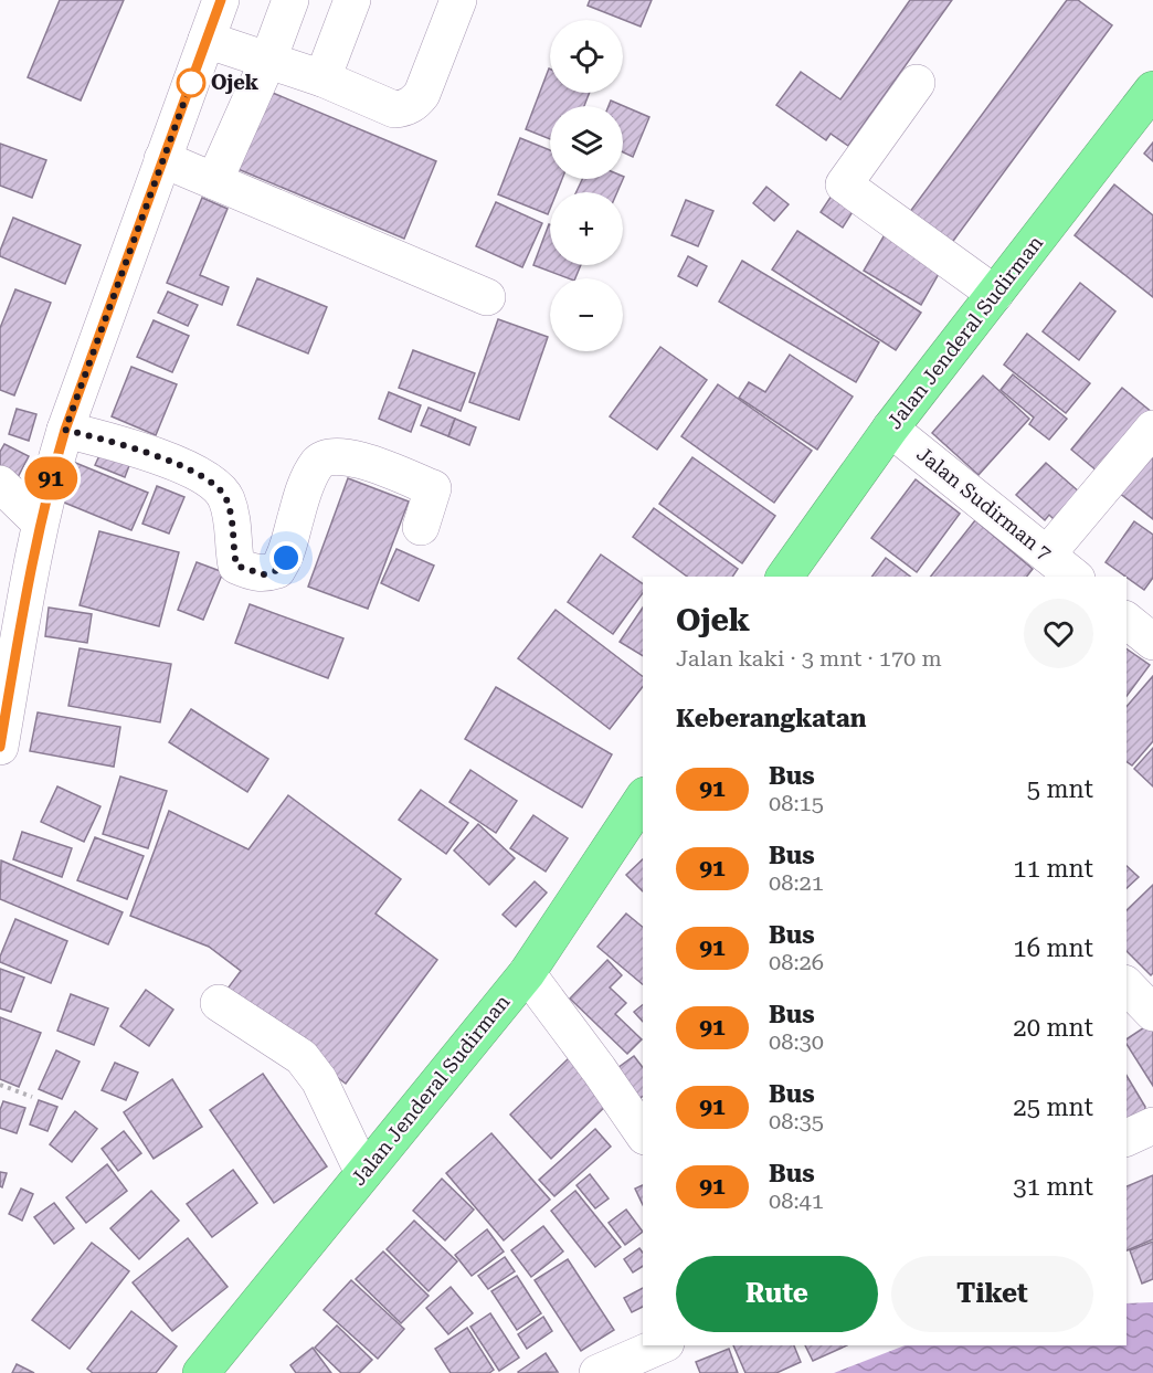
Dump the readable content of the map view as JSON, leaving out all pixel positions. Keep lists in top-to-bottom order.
{
  "streets": {
    "highway": ["Jalan Jenderal Sudirman"],
    "street": ["Jalan Sudirman 7"]
  },
  "crossings": [
    ["Jalan Jenderal Sudirman", "Jalan Sudirman 7"]
  ],
  "places": ["Ojek"],
  "lines": ["bus line 91"],
  "page": {
    "on_map": "91",
    "map_buttons": ["+", "−"],
    "heading": [
      ["Ojek", "Jalan kaki · 3 mnt · 170 m"],
      "Keberangkatan"
    ],
    "list": [
      {
        "mark": "91",
        "name": "Bus",
        "note": "08:15",
        "value": "5 mnt"
      },
      {
        "mark": "91",
        "name": "Bus",
        "note": "08:21",
        "value": "11 mnt"
      },
      {
        "mark": "91",
        "name": "Bus",
        "note": "08:26",
        "value": "16 mnt"
      },
      {
        "mark": "91",
        "name": "Bus",
        "note": "08:30",
        "value": "20 mnt"
      },
      {
        "mark": "91",
        "name": "Bus",
        "note": "08:35",
        "value": "25 mnt"
      },
      {
        "mark": "91",
        "name": "Bus",
        "note": "08:41",
        "value": "31 mnt"
      }
    ],
    "buttons": ["Rute", "Tiket"]
  }
}
